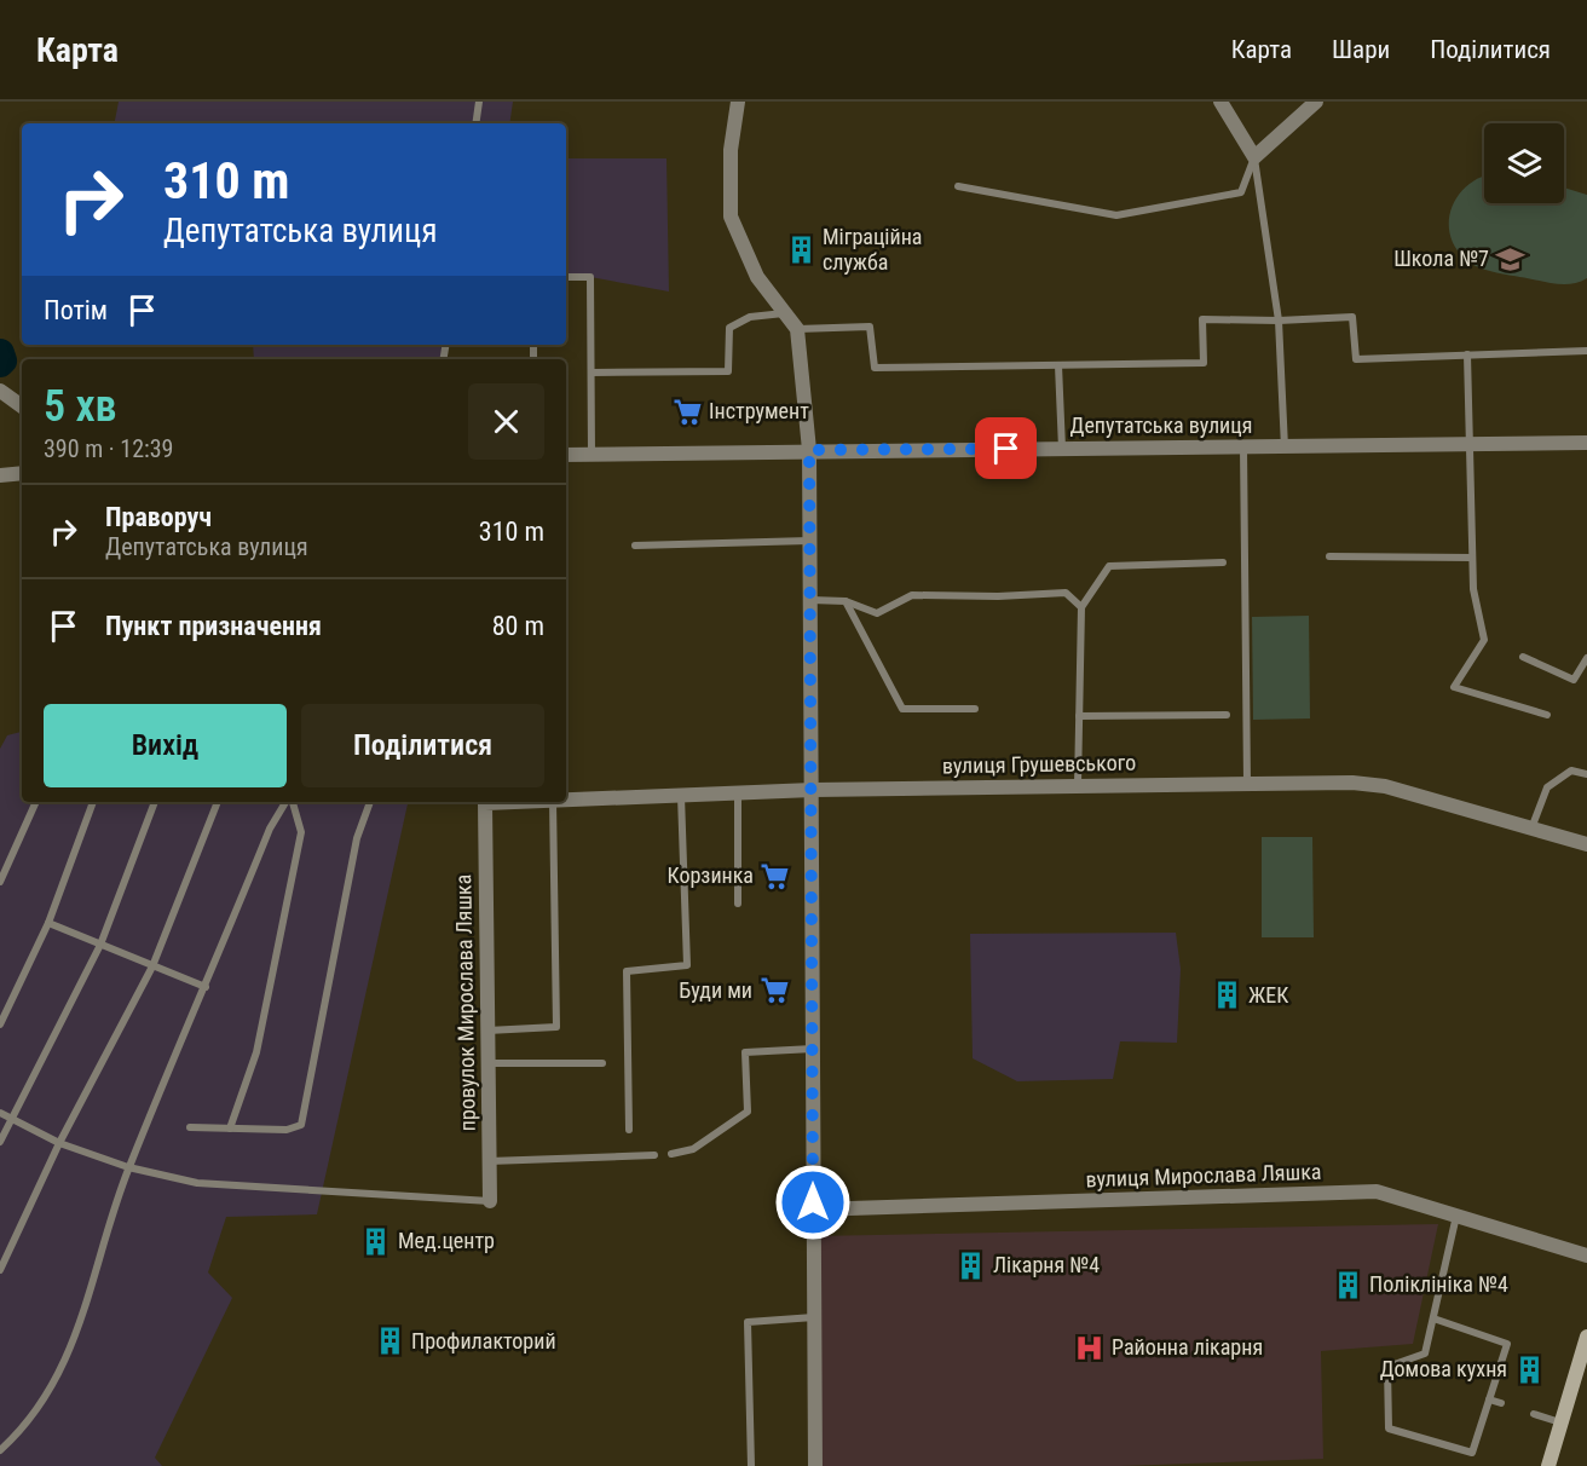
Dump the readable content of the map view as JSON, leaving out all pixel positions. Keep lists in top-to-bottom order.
{
  "streets": {
    "street": [
      "Депутатська вулиця",
      "вулиця Грушевського",
      "провулок Мирослава Ляшка",
      "вулиця Мирослава Ляшка"
    ]
  },
  "places": {
    "building": [
      "Міграційна служба",
      "ЖЕК",
      "Мед.центр",
      "Лікарня №4",
      "Поліклініка №4",
      "Профилакторий",
      "Домова кухня"
    ],
    "school or university": ["Школа №7"],
    "supermarket": ["Інструмент", "Корзинка", "Буди ми"],
    "hospital": ["Районна лікарня"]
  },
  "page": {
    "header": "Карта",
    "nav": ["Карта", "Шари", "Поділитися"],
    "turn": ["310 m", "Депутатська вулиця"],
    "then": "Потім",
    "heading": ["5 хв", "390 m · 12:39"],
    "list": [
      {
        "name": "Праворуч",
        "note": "Депутатська вулиця",
        "value": "310 m"
      },
      {
        "name": "Пункт призначення",
        "value": "80 m"
      }
    ],
    "buttons": ["Вихід", "Поділитися"]
  }
}
